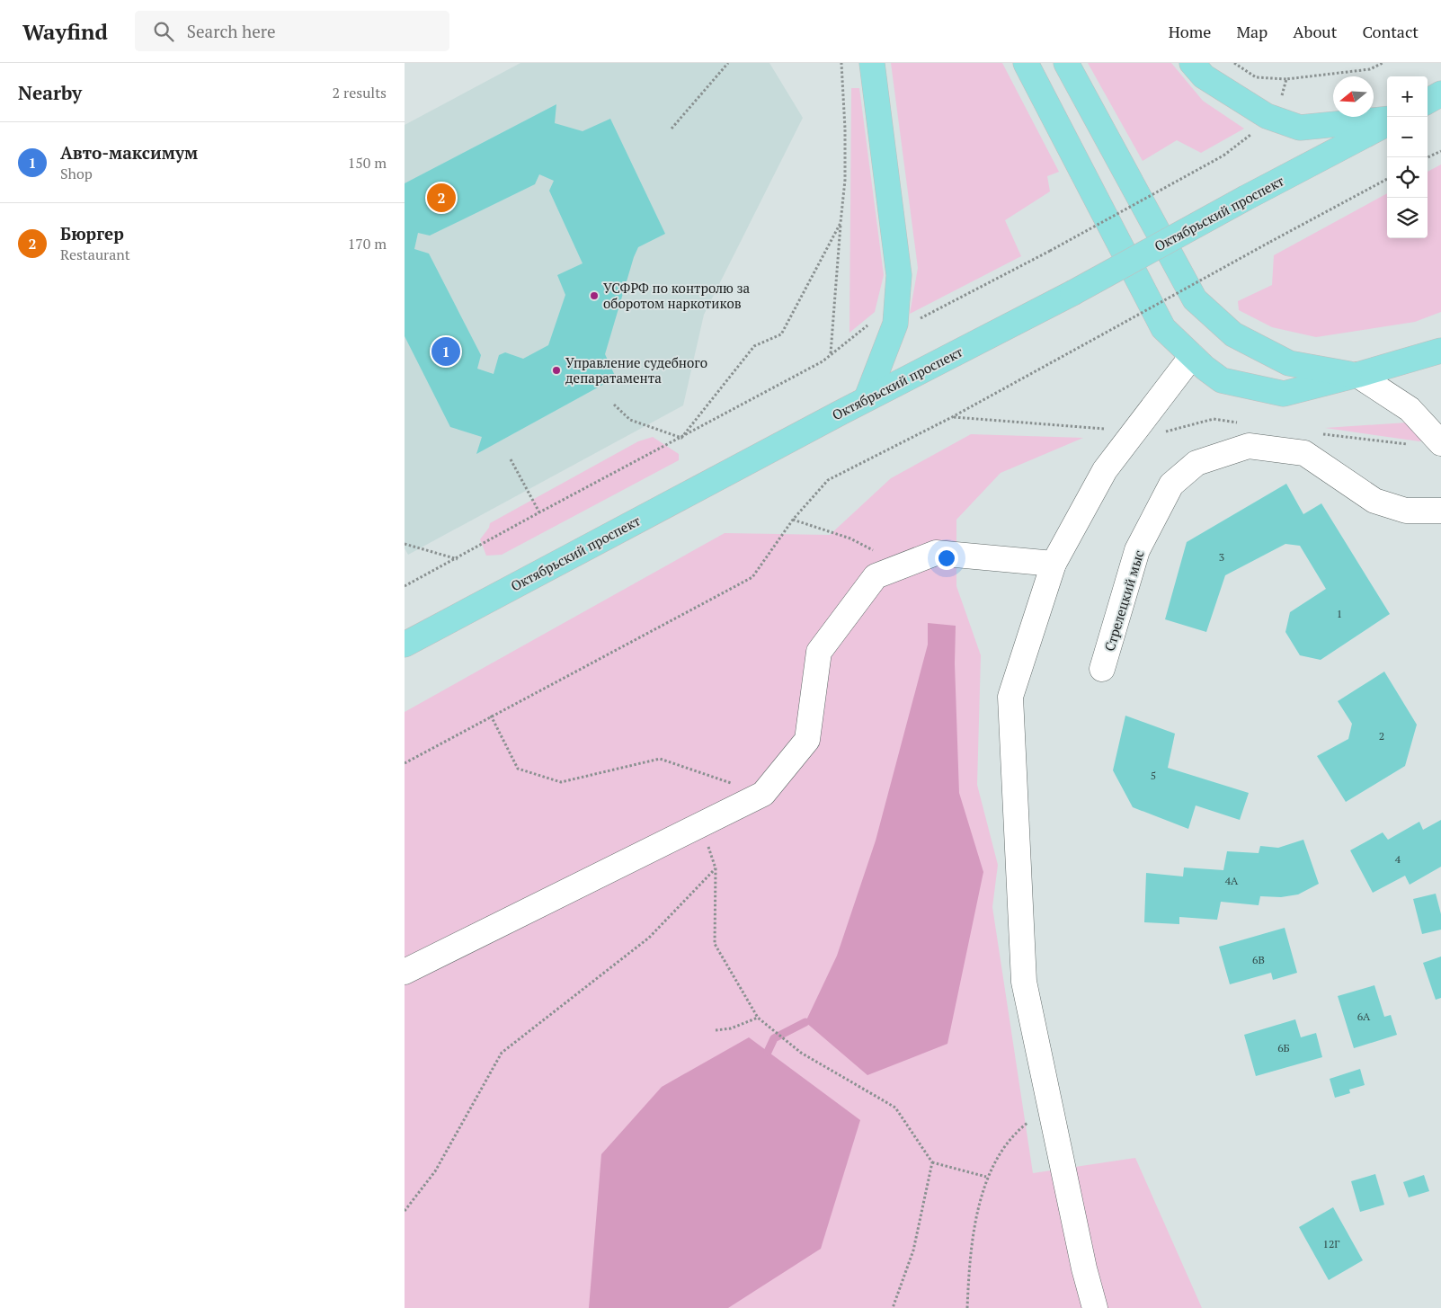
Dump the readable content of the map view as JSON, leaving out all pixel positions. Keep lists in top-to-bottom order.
{
  "streets": {
    "main road": ["Октябрьский проспект"],
    "street": ["Стрелецкий мыс"]
  },
  "places": ["УСФРФ по контролю за оборотом наркотиков", "Управление судебного депаратамента"],
  "house_numbers": [
    "3",
    "1",
    "2",
    "5",
    "4",
    "4А",
    "6В",
    "6А",
    "6Б",
    "12Г"
  ],
  "north": "left",
  "page": {
    "header": "Wayfind",
    "search": "Search here",
    "nav": [
      "Home",
      "Map",
      "About",
      "Contact"
    ],
    "heading": ["Nearby", "2 results"],
    "map_buttons": ["+", "−"],
    "list": [
      {
        "mark": "1",
        "name": "Авто-максимум",
        "note": "Shop",
        "value": "150 m"
      },
      {
        "mark": "2",
        "name": "Бюргер",
        "note": "Restaurant",
        "value": "170 m"
      }
    ],
    "pins": ["2", "1"]
  }
}
